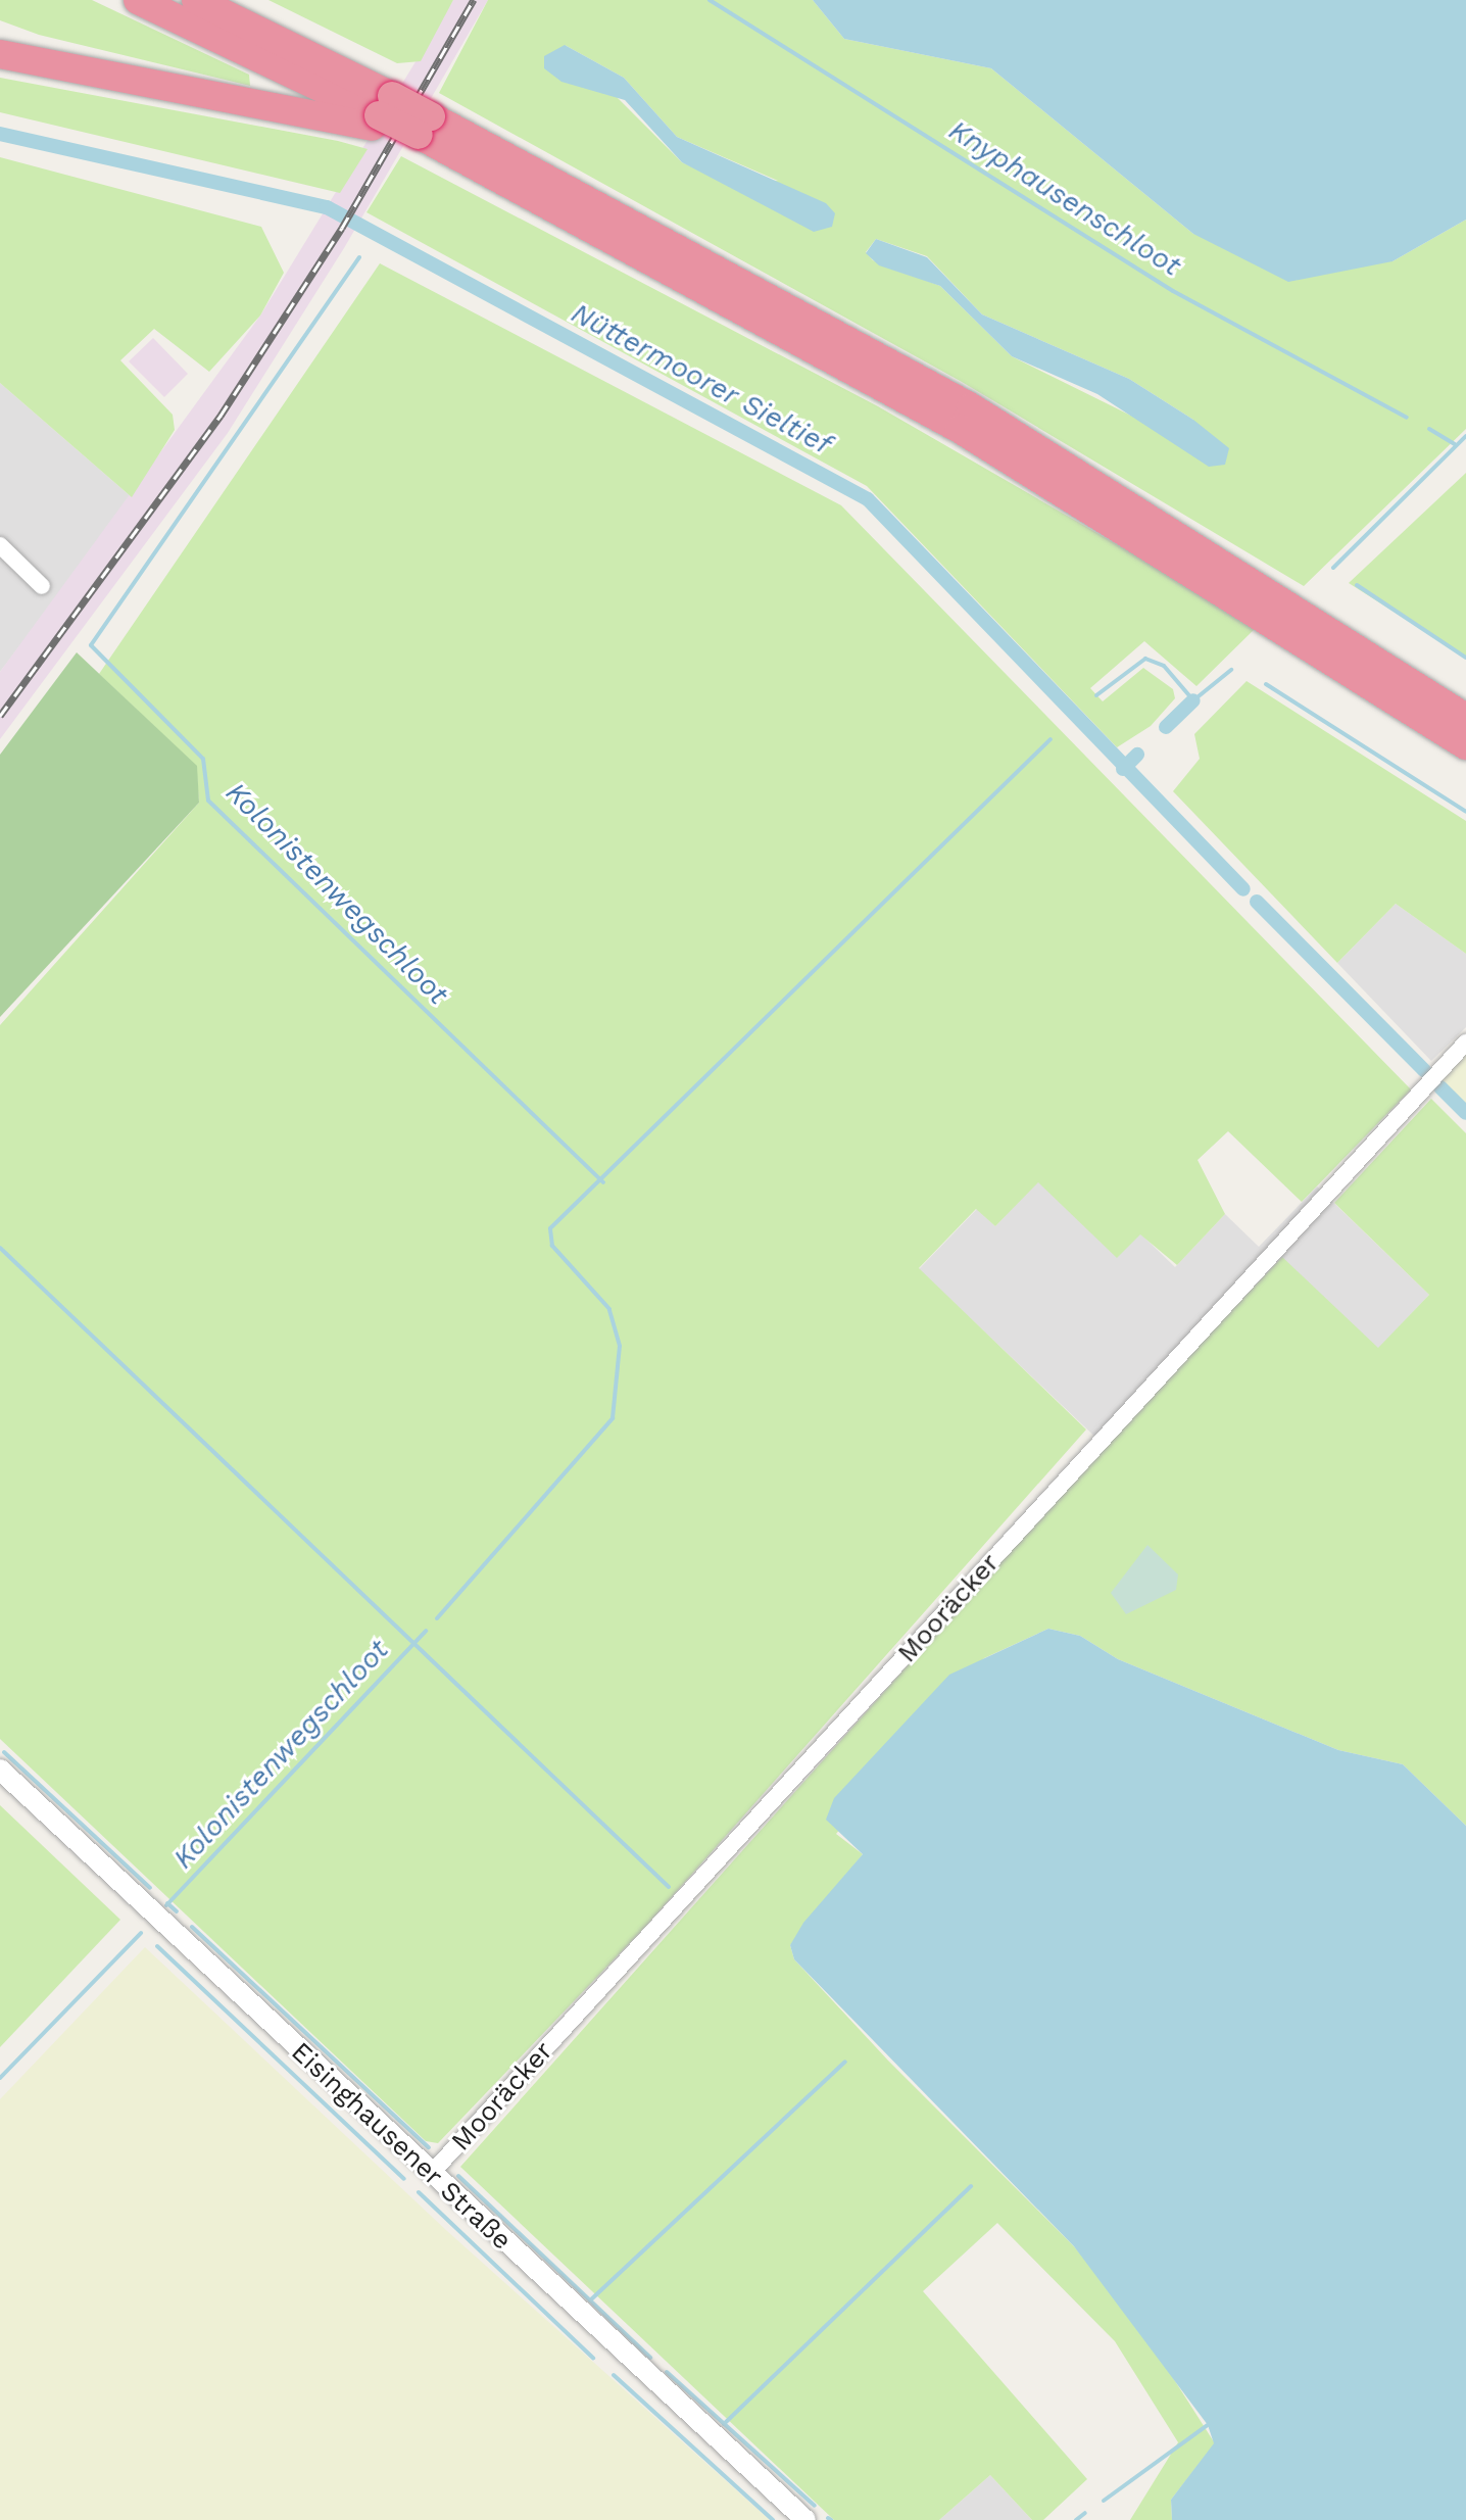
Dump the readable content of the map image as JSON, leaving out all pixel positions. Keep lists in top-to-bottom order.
{
  "streets": {
    "street": ["Mooräcker", "Eisinghausener Straße"]
  },
  "crossings": [
    ["Mooräcker", "Eisinghausener Straße"]
  ],
  "water": ["Knyphausenschloot", "Nüttermoorer Sieltief", "Kolonistenwegschloot"]
}
